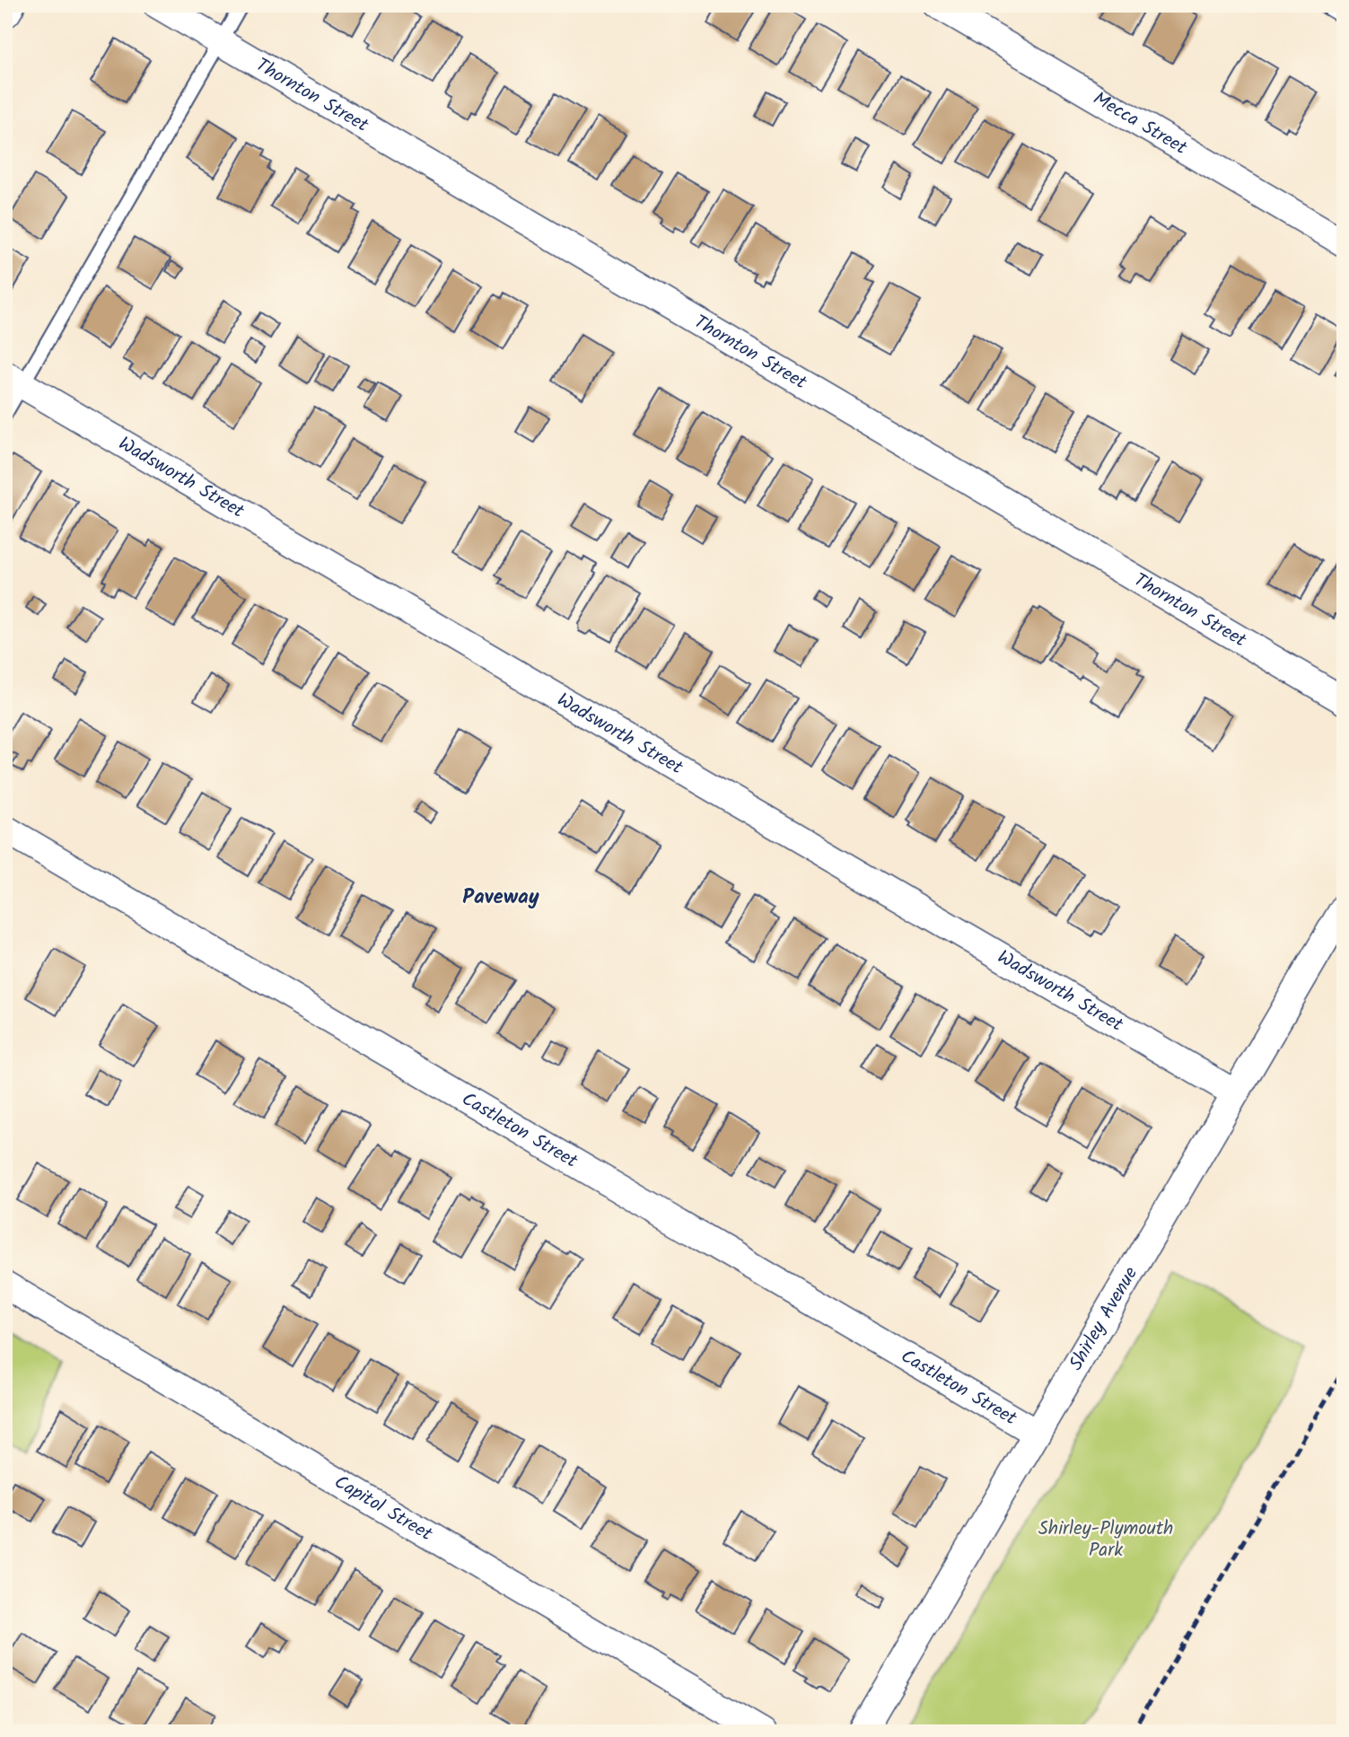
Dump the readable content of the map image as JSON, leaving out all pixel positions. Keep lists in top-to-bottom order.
{
  "streets": {
    "street": [
      "Thornton Street",
      "Mecca Street",
      "Wadsworth Street",
      "Castleton Street",
      "Shirley Avenue",
      "Capitol Street"
    ]
  },
  "crossings": [
    ["Wadsworth Street", "Shirley Avenue"],
    ["Castleton Street", "Shirley Avenue"]
  ],
  "districts": ["Paveway"],
  "parks": ["Shirley-Plymouth Park"]
}
